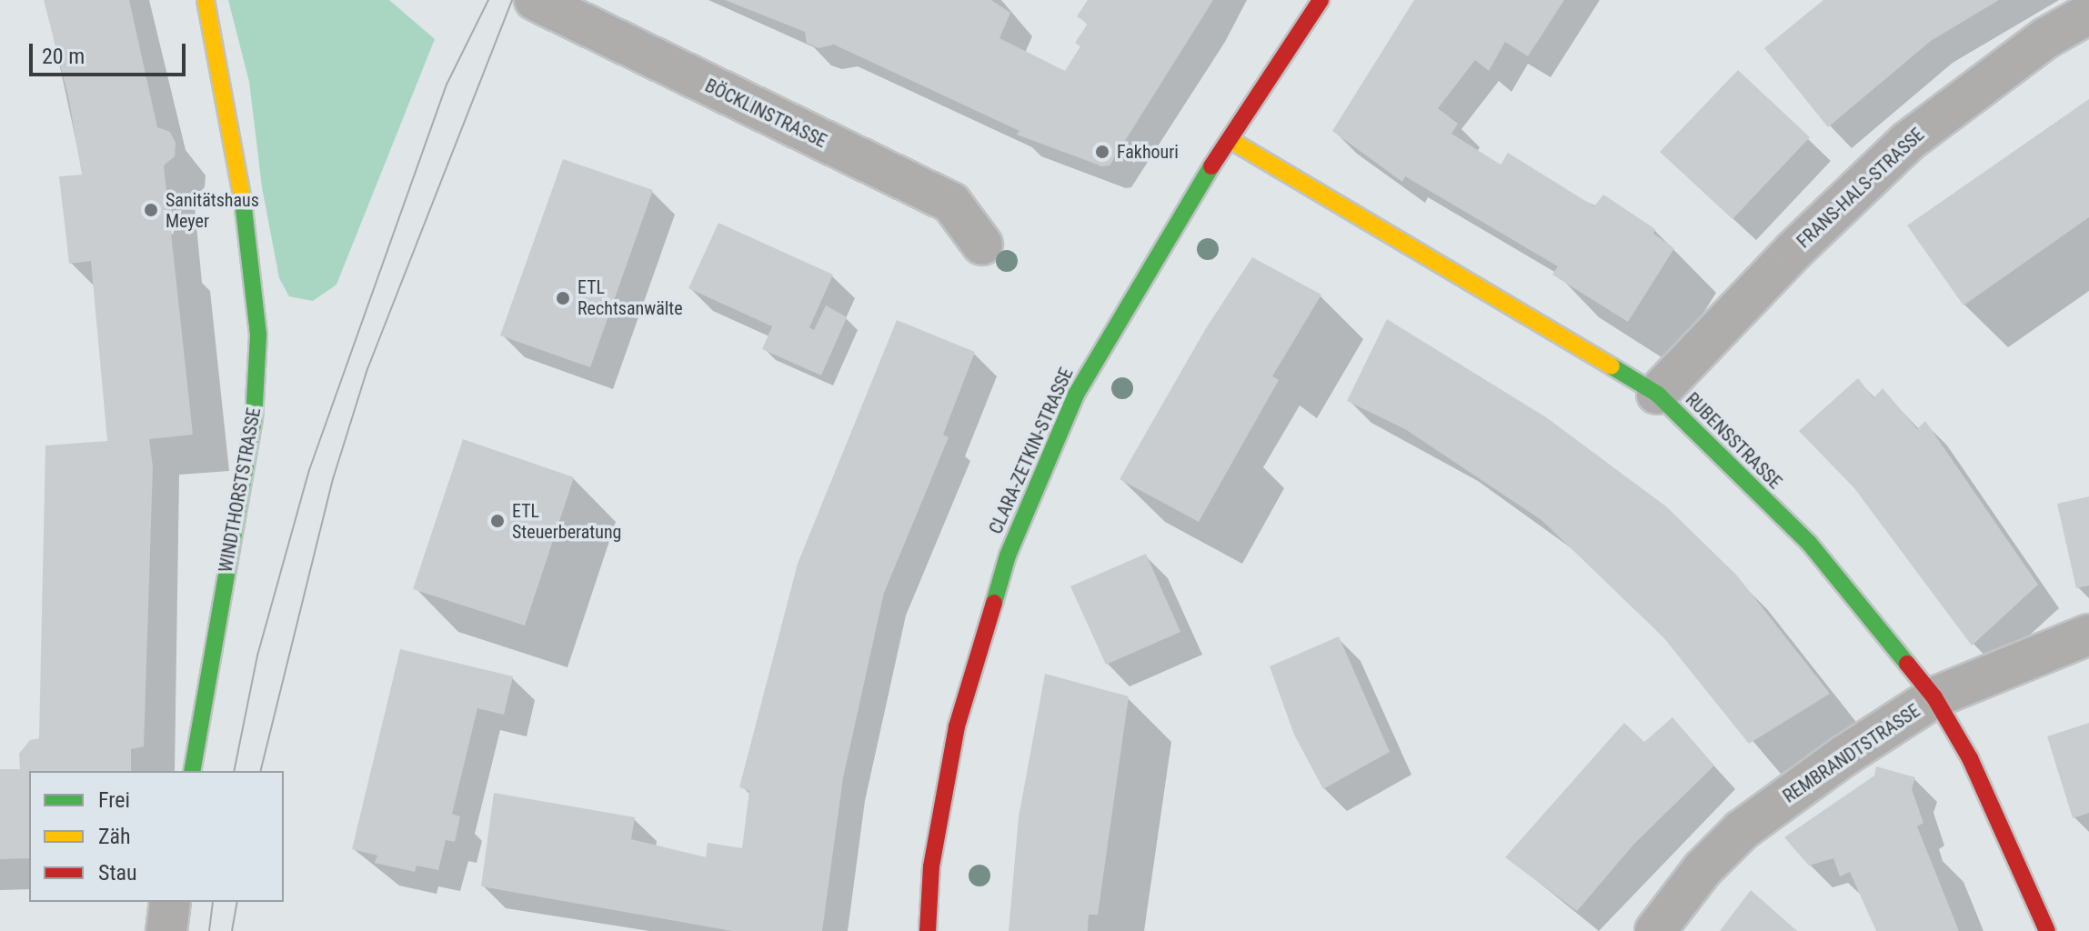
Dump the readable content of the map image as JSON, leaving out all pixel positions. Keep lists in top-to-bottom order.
{
  "streets": {
    "street": [
      "BÖCKLINSTRASSE",
      "FRANS-HALS-STRASSE",
      "RUBENSSTRASSE",
      "CLARA-ZETKIN-STRASSE",
      "WINDTHORSTSTRASSE",
      "REMBRANDTSTRASSE"
    ]
  },
  "crossings": [
    ["FRANS-HALS-STRASSE", "RUBENSSTRASSE"],
    ["RUBENSSTRASSE", "CLARA-ZETKIN-STRASSE"],
    ["RUBENSSTRASSE", "REMBRANDTSTRASSE"]
  ],
  "places": [
    "Fakhouri",
    "Sanitätshaus Meyer",
    "ETL Rechtsanwälte",
    "ETL Steuerberatung"
  ],
  "legend": ["Frei", "Zäh", "Stau"],
  "scale_bar": "20 m"
}
